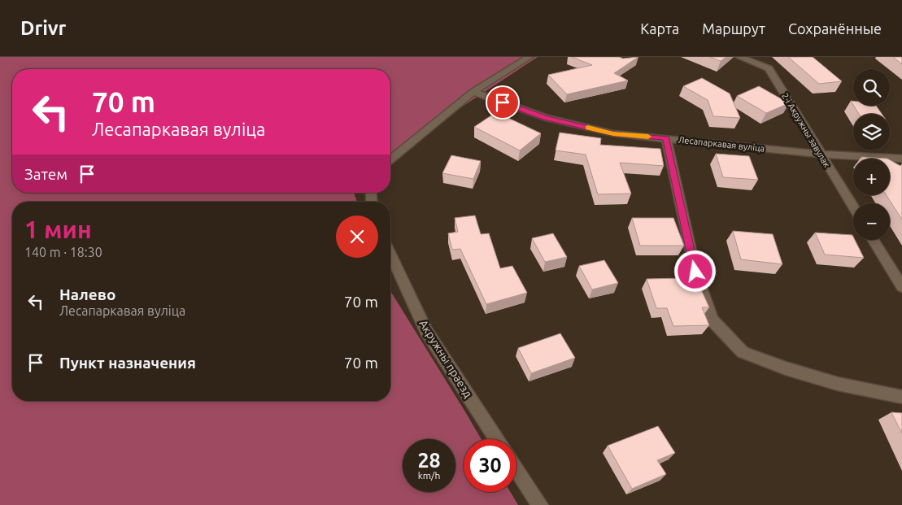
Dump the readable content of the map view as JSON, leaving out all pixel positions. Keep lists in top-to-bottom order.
{
  "streets": {
    "street": ["2-і Акружны завулак", "Лесапаркавая вуліца", "Акружны праезд"]
  },
  "crossings": [
    ["2-і Акружны завулак", "Лесапаркавая вуліца"]
  ],
  "page": {
    "header": "Drivr",
    "nav": ["Карта", "Маршрут", "Сохранённые"],
    "map_buttons": ["+", "−"],
    "turn": ["70 m", "Лесапаркавая вуліца"],
    "then": "Затем",
    "heading": ["1 мин", "140 m · 18:30"],
    "list": [
      {
        "name": "Налево",
        "note": "Лесапаркавая вуліца",
        "value": "70 m"
      },
      {
        "name": "Пункт назначения",
        "value": "70 m"
      }
    ],
    "speed": "28 km/h",
    "limit": "30"
  }
}
